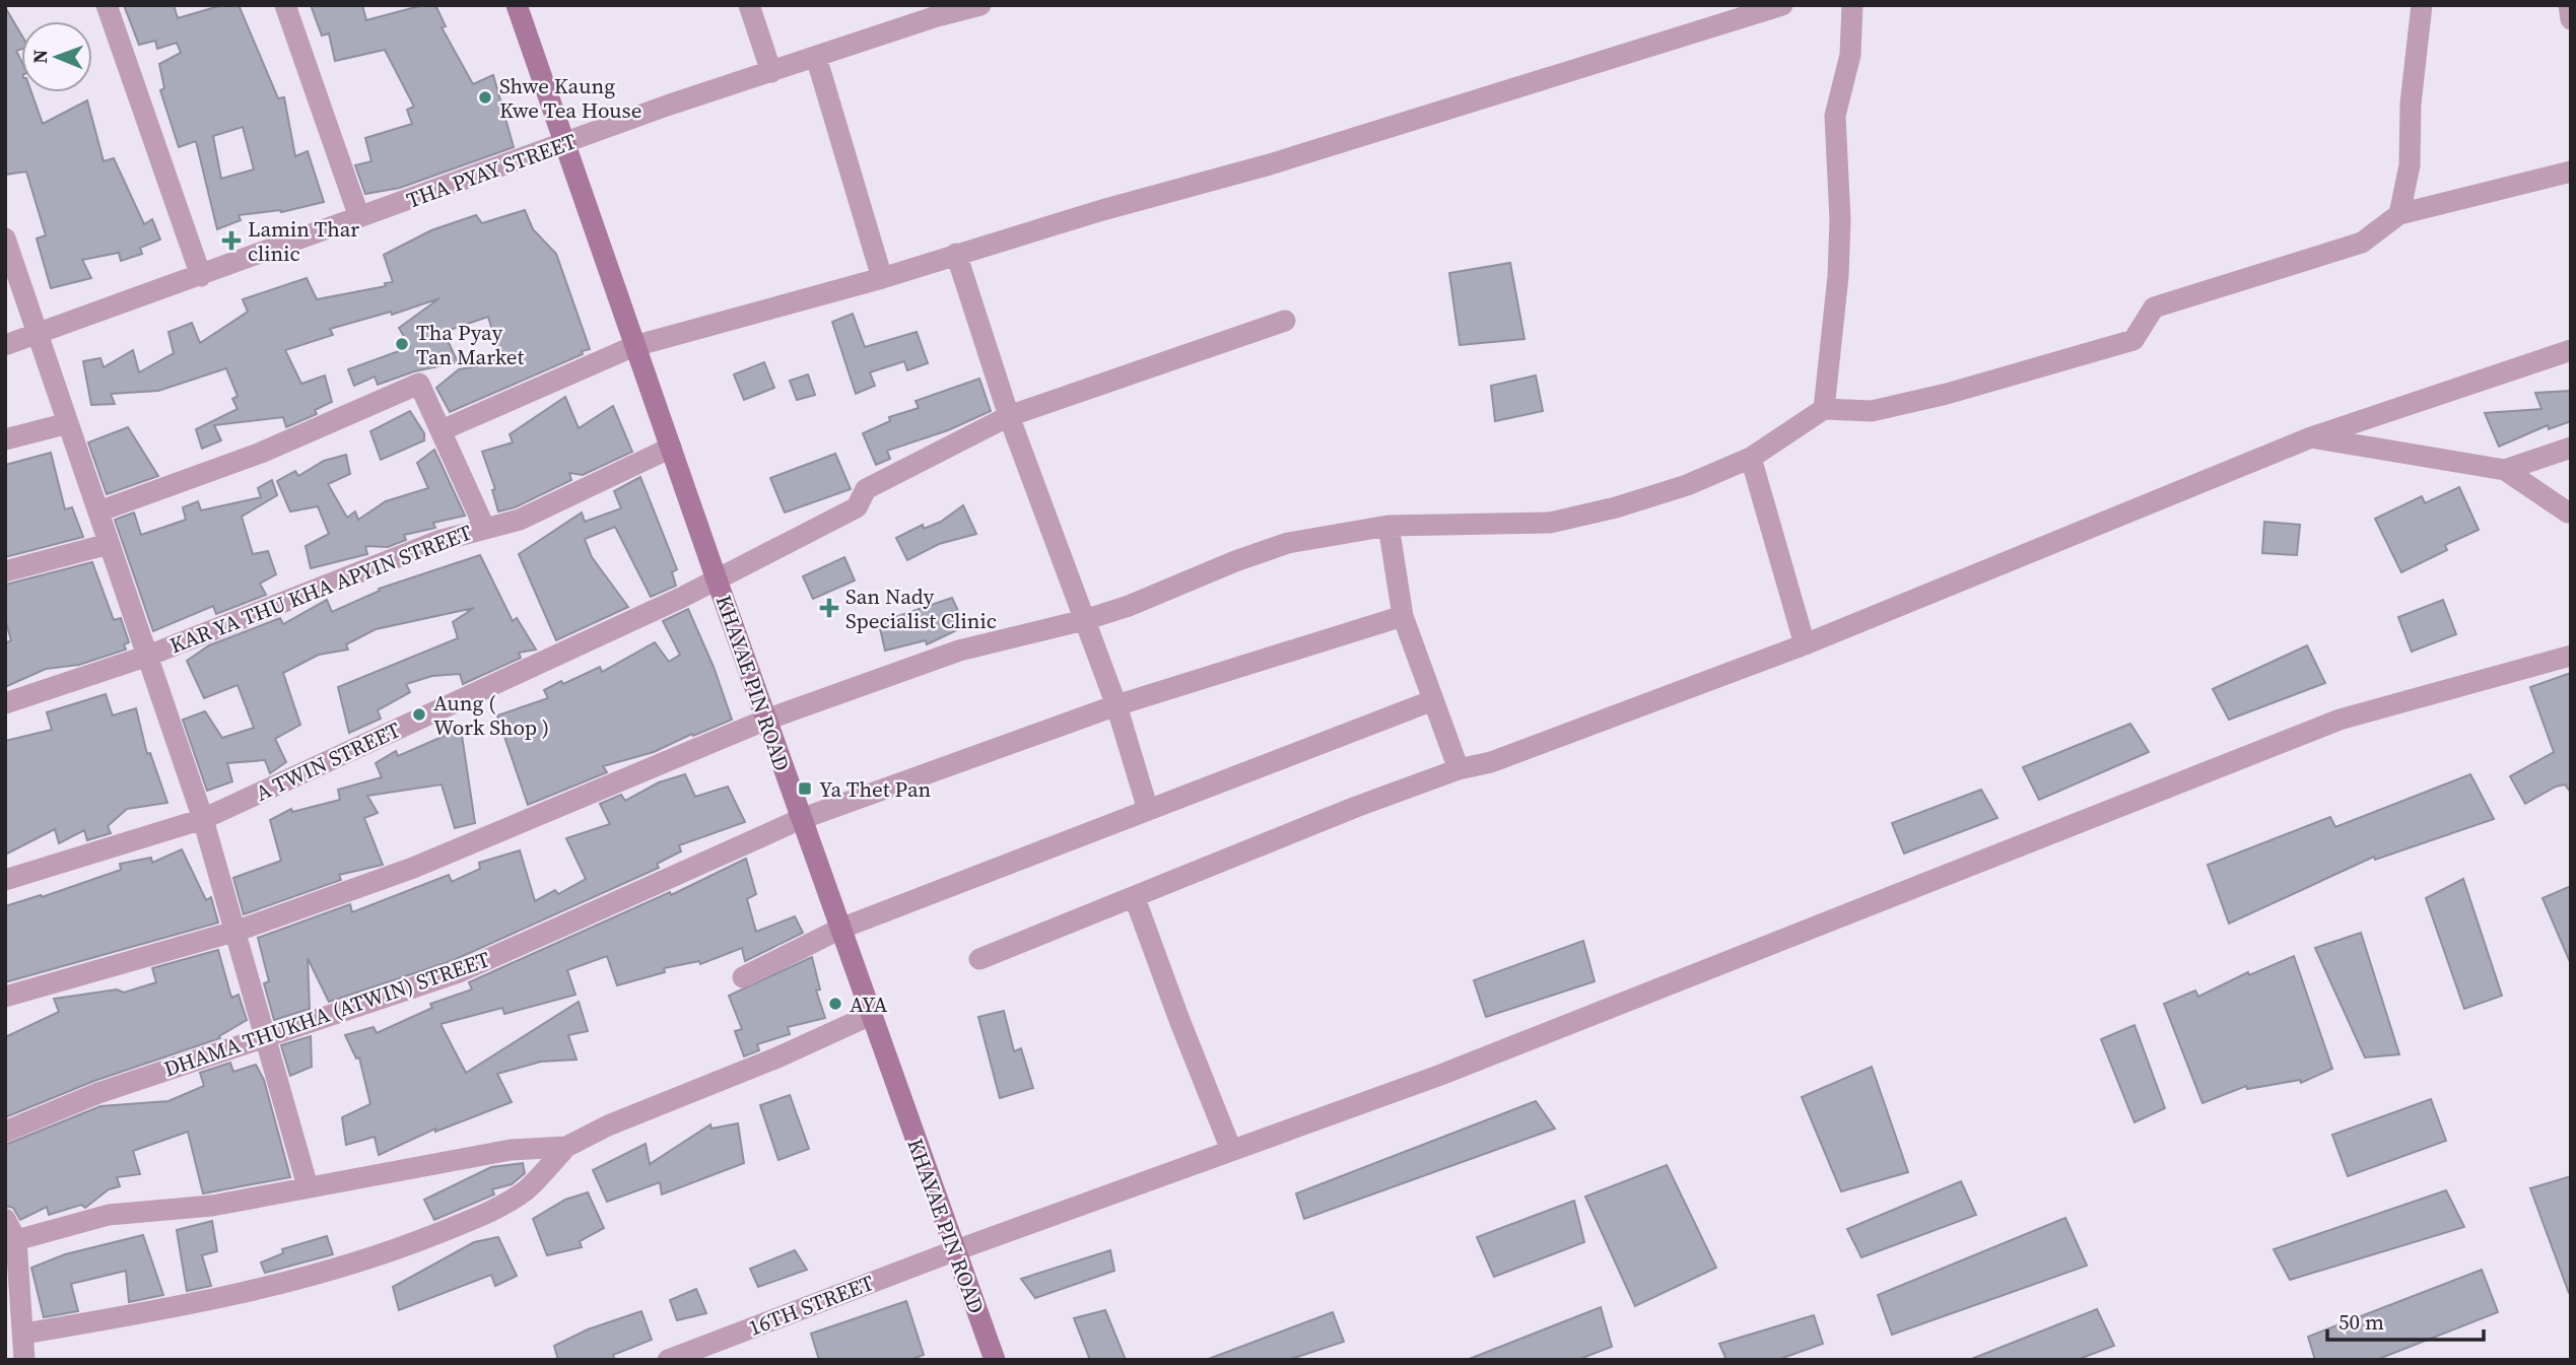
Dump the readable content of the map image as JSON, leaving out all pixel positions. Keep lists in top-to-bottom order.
{
  "streets": {
    "main road": ["KHAYAE PIN ROAD"],
    "street": [
      "THA PYAY STREET",
      "KAR YA THU KHA APYIN STREET",
      "A TWIN STREET",
      "DHAMA THUKHA (ATWIN) STREET",
      "16TH STREET"
    ]
  },
  "crossings": [
    ["THA PYAY STREET", "KHAYAE PIN ROAD"],
    ["KAR YA THU KHA APYIN STREET", "KHAYAE PIN ROAD"],
    ["KHAYAE PIN ROAD", "A TWIN STREET"],
    ["KHAYAE PIN ROAD", "DHAMA THUKHA (ATWIN) STREET"],
    ["KHAYAE PIN ROAD", "16TH STREET"]
  ],
  "places": {
    "other": [
      "Shwe Kaung Kwe Tea House",
      "Tha Pyay Tan Market",
      "Aung ( Work Shop )",
      "AYA"
    ],
    "health": ["Lamin Thar clinic", "San Nady Specialist Clinic"],
    "transit": ["Ya Thet Pan"]
  },
  "scale_bar": "50 m",
  "north": "left"
}
